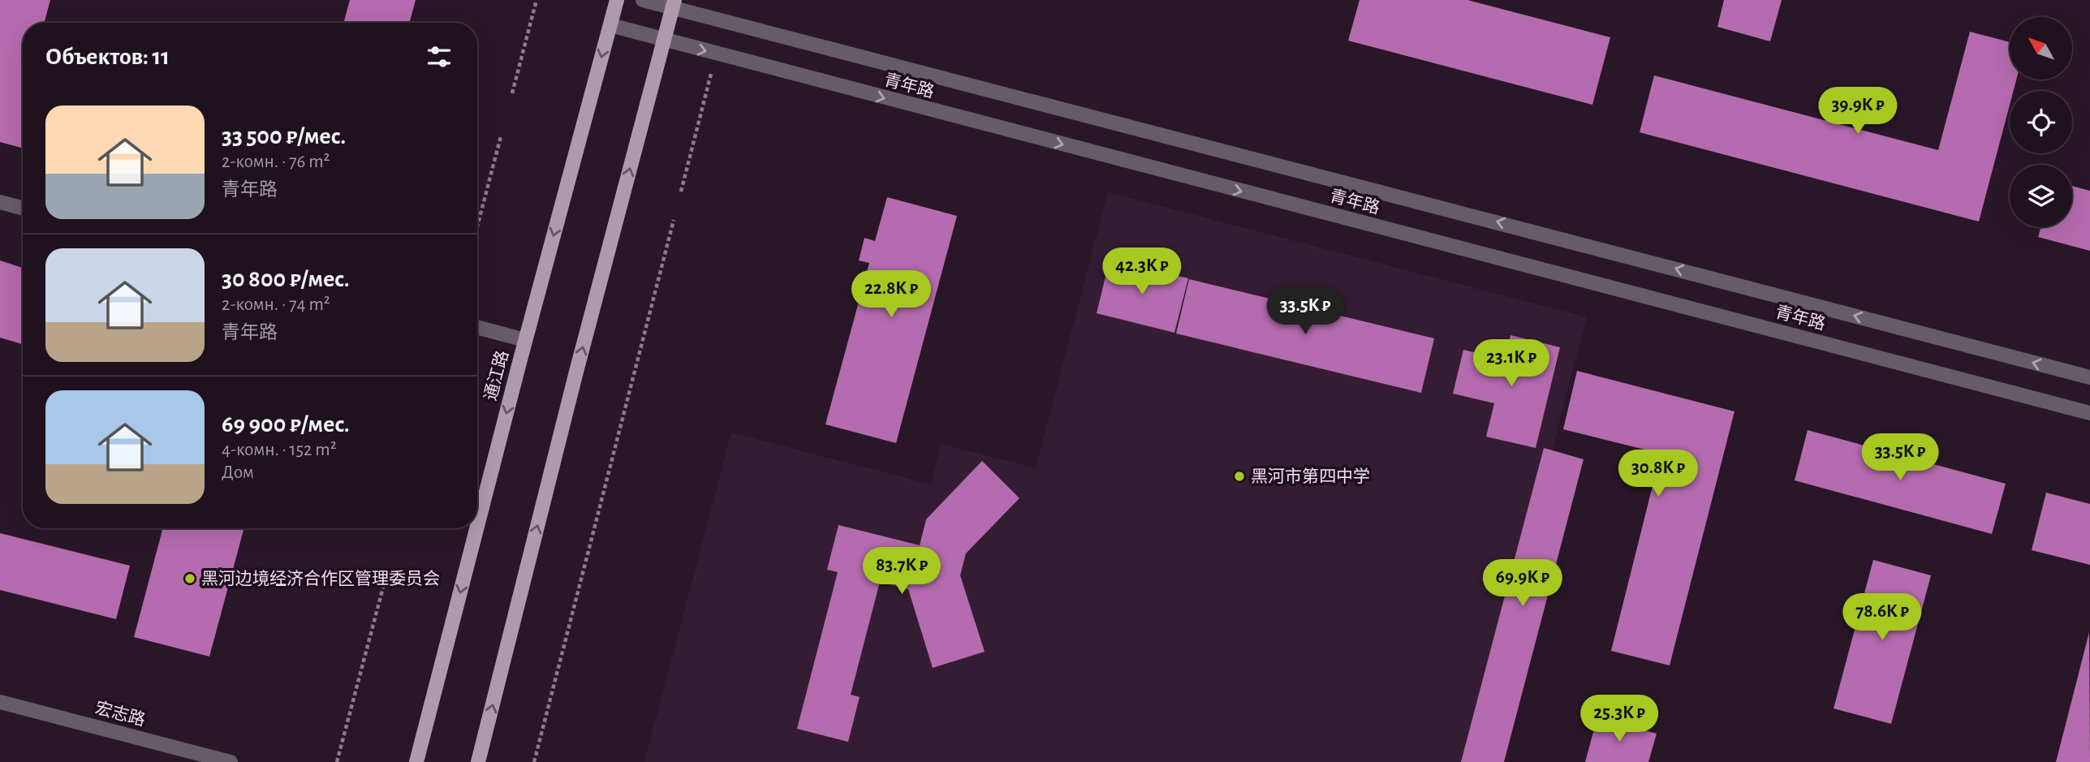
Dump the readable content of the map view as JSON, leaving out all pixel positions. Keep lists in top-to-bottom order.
{
  "streets": {
    "main road": ["通江路"],
    "street": ["青年路", "宏志路"]
  },
  "crossings": [
    ["青年路", "通江路"]
  ],
  "places": ["黑河市第四中学", "黑河边境经济合作区管理委员会"],
  "north": "top left",
  "page": {
    "heading": "Объектов: 11",
    "price": [
      "39.9K ₽",
      "42.3K ₽",
      "22.8K ₽",
      "33.5K ₽",
      "23.1K ₽",
      "33.5K ₽",
      "30.8K ₽",
      "83.7K ₽",
      "69.9K ₽",
      "78.6K ₽",
      "25.3K ₽"
    ],
    "list": [
      {
        "name": "33 500 ₽/мес.",
        "note": "2-комн. · 76 m² · 青年路"
      },
      {
        "name": "30 800 ₽/мес.",
        "note": "2-комн. · 74 m² · 青年路"
      },
      {
        "name": "69 900 ₽/мес.",
        "note": "4-комн. · 152 m² · Дом"
      }
    ]
  }
}
